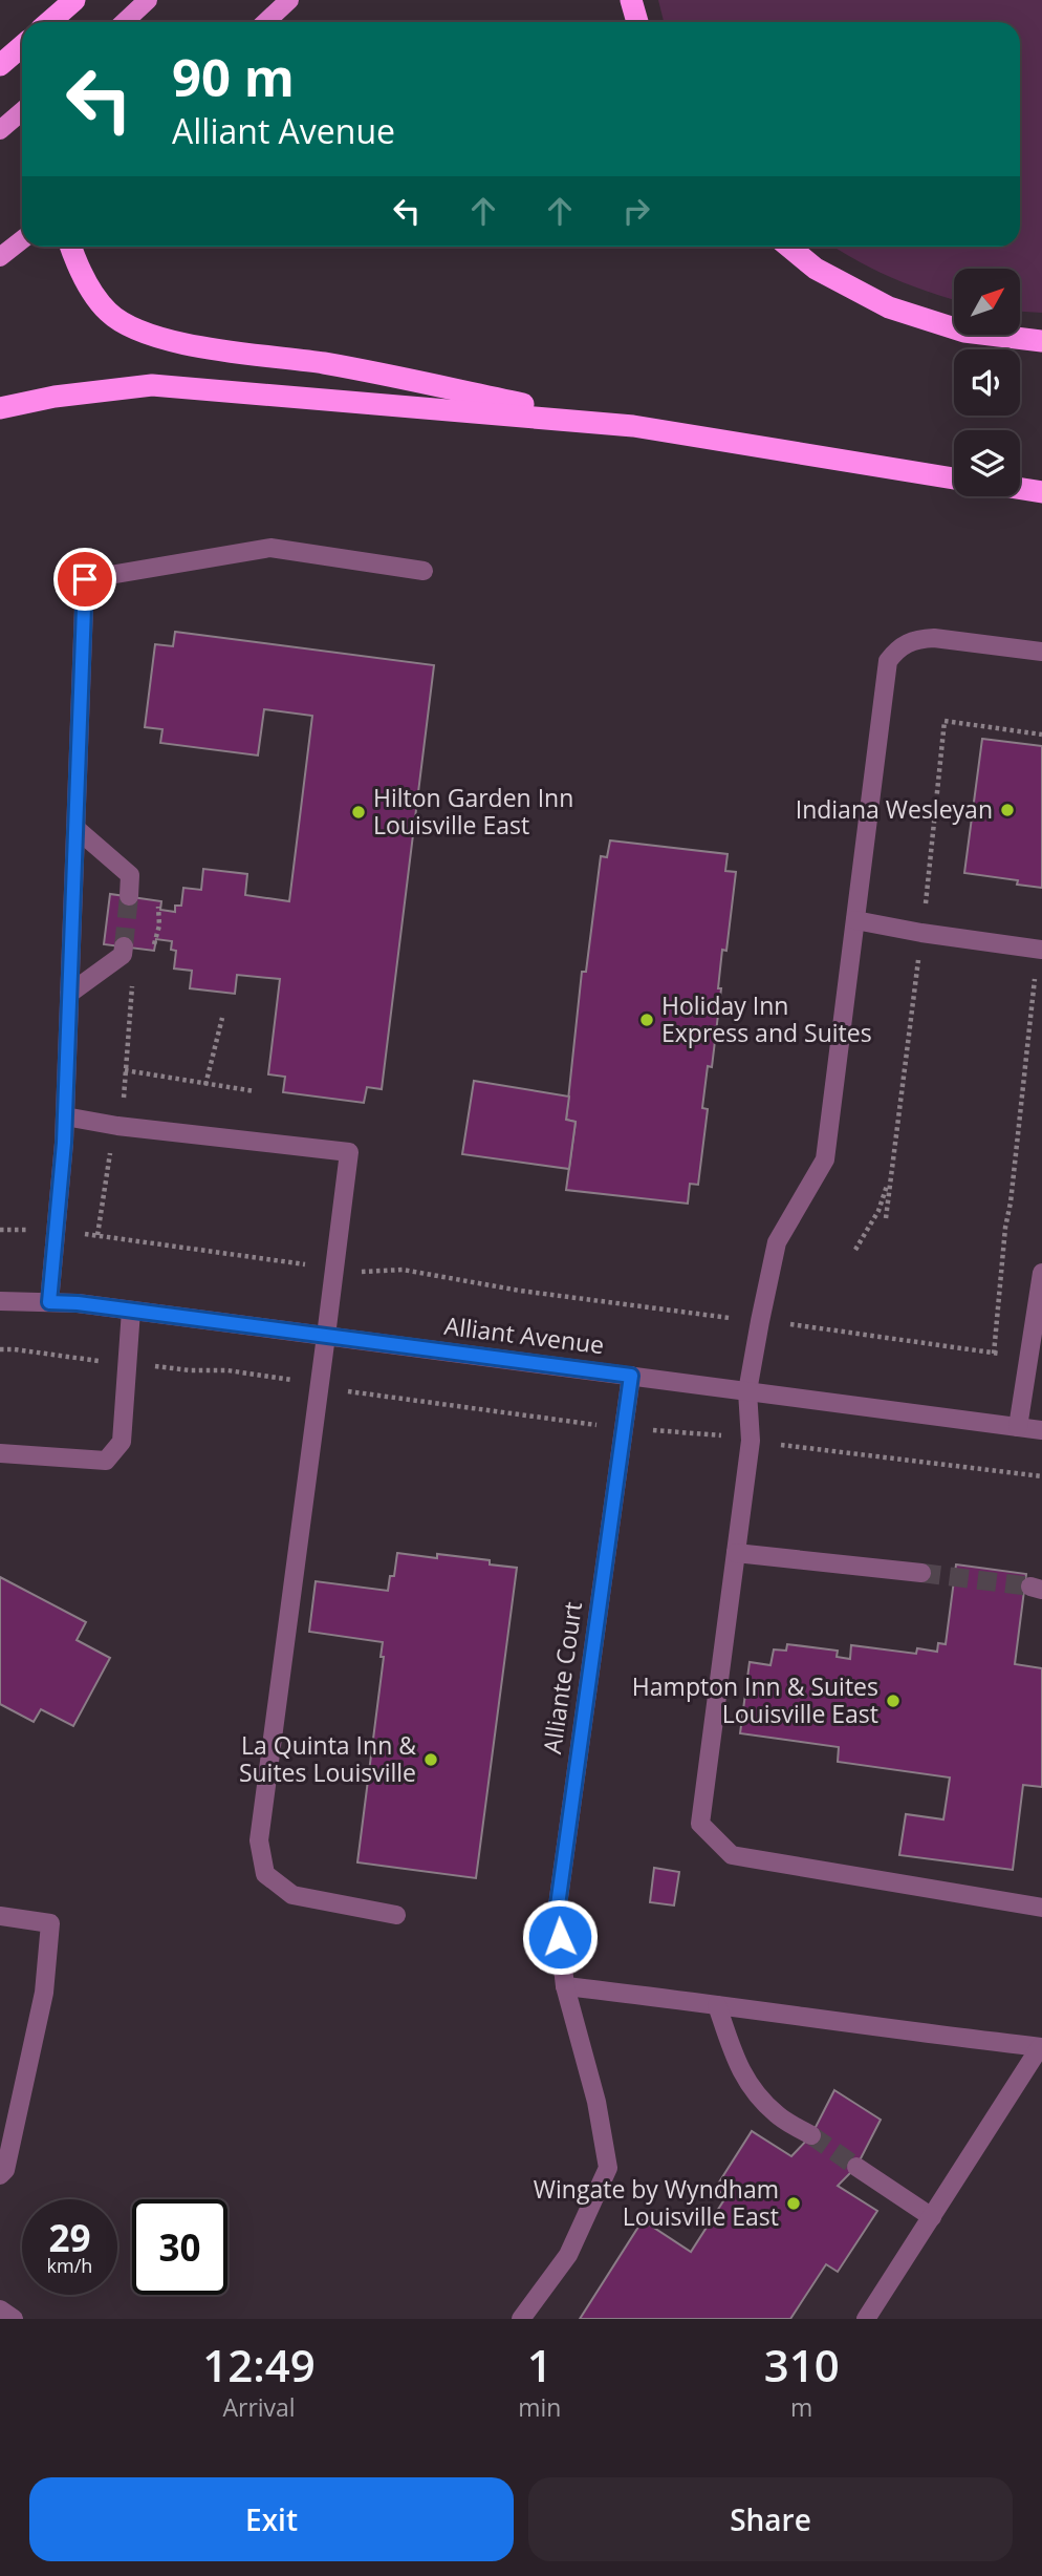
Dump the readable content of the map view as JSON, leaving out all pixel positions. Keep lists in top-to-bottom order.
{
  "streets": {
    "street": ["Alliant Avenue", "Alliante Court"]
  },
  "crossings": [
    ["Alliant Avenue", "Alliante Court"]
  ],
  "places": [
    "Indiana Wesleyan",
    "Hilton Garden Inn Louisville East",
    "Holiday Inn Express and Suites",
    "Hampton Inn & Suites Louisville East",
    "La Quinta Inn & Suites Louisville",
    "Wingate by Wyndham Louisville East"
  ],
  "north": "top right",
  "page": {
    "turn": ["90 m", "Alliant Avenue"],
    "speed": "29 km/h",
    "limit": "30",
    "eta": [
      "12:49",
      "Arrival",
      "1",
      "min",
      "310",
      "m"
    ],
    "buttons": ["Exit", "Share"]
  }
}
